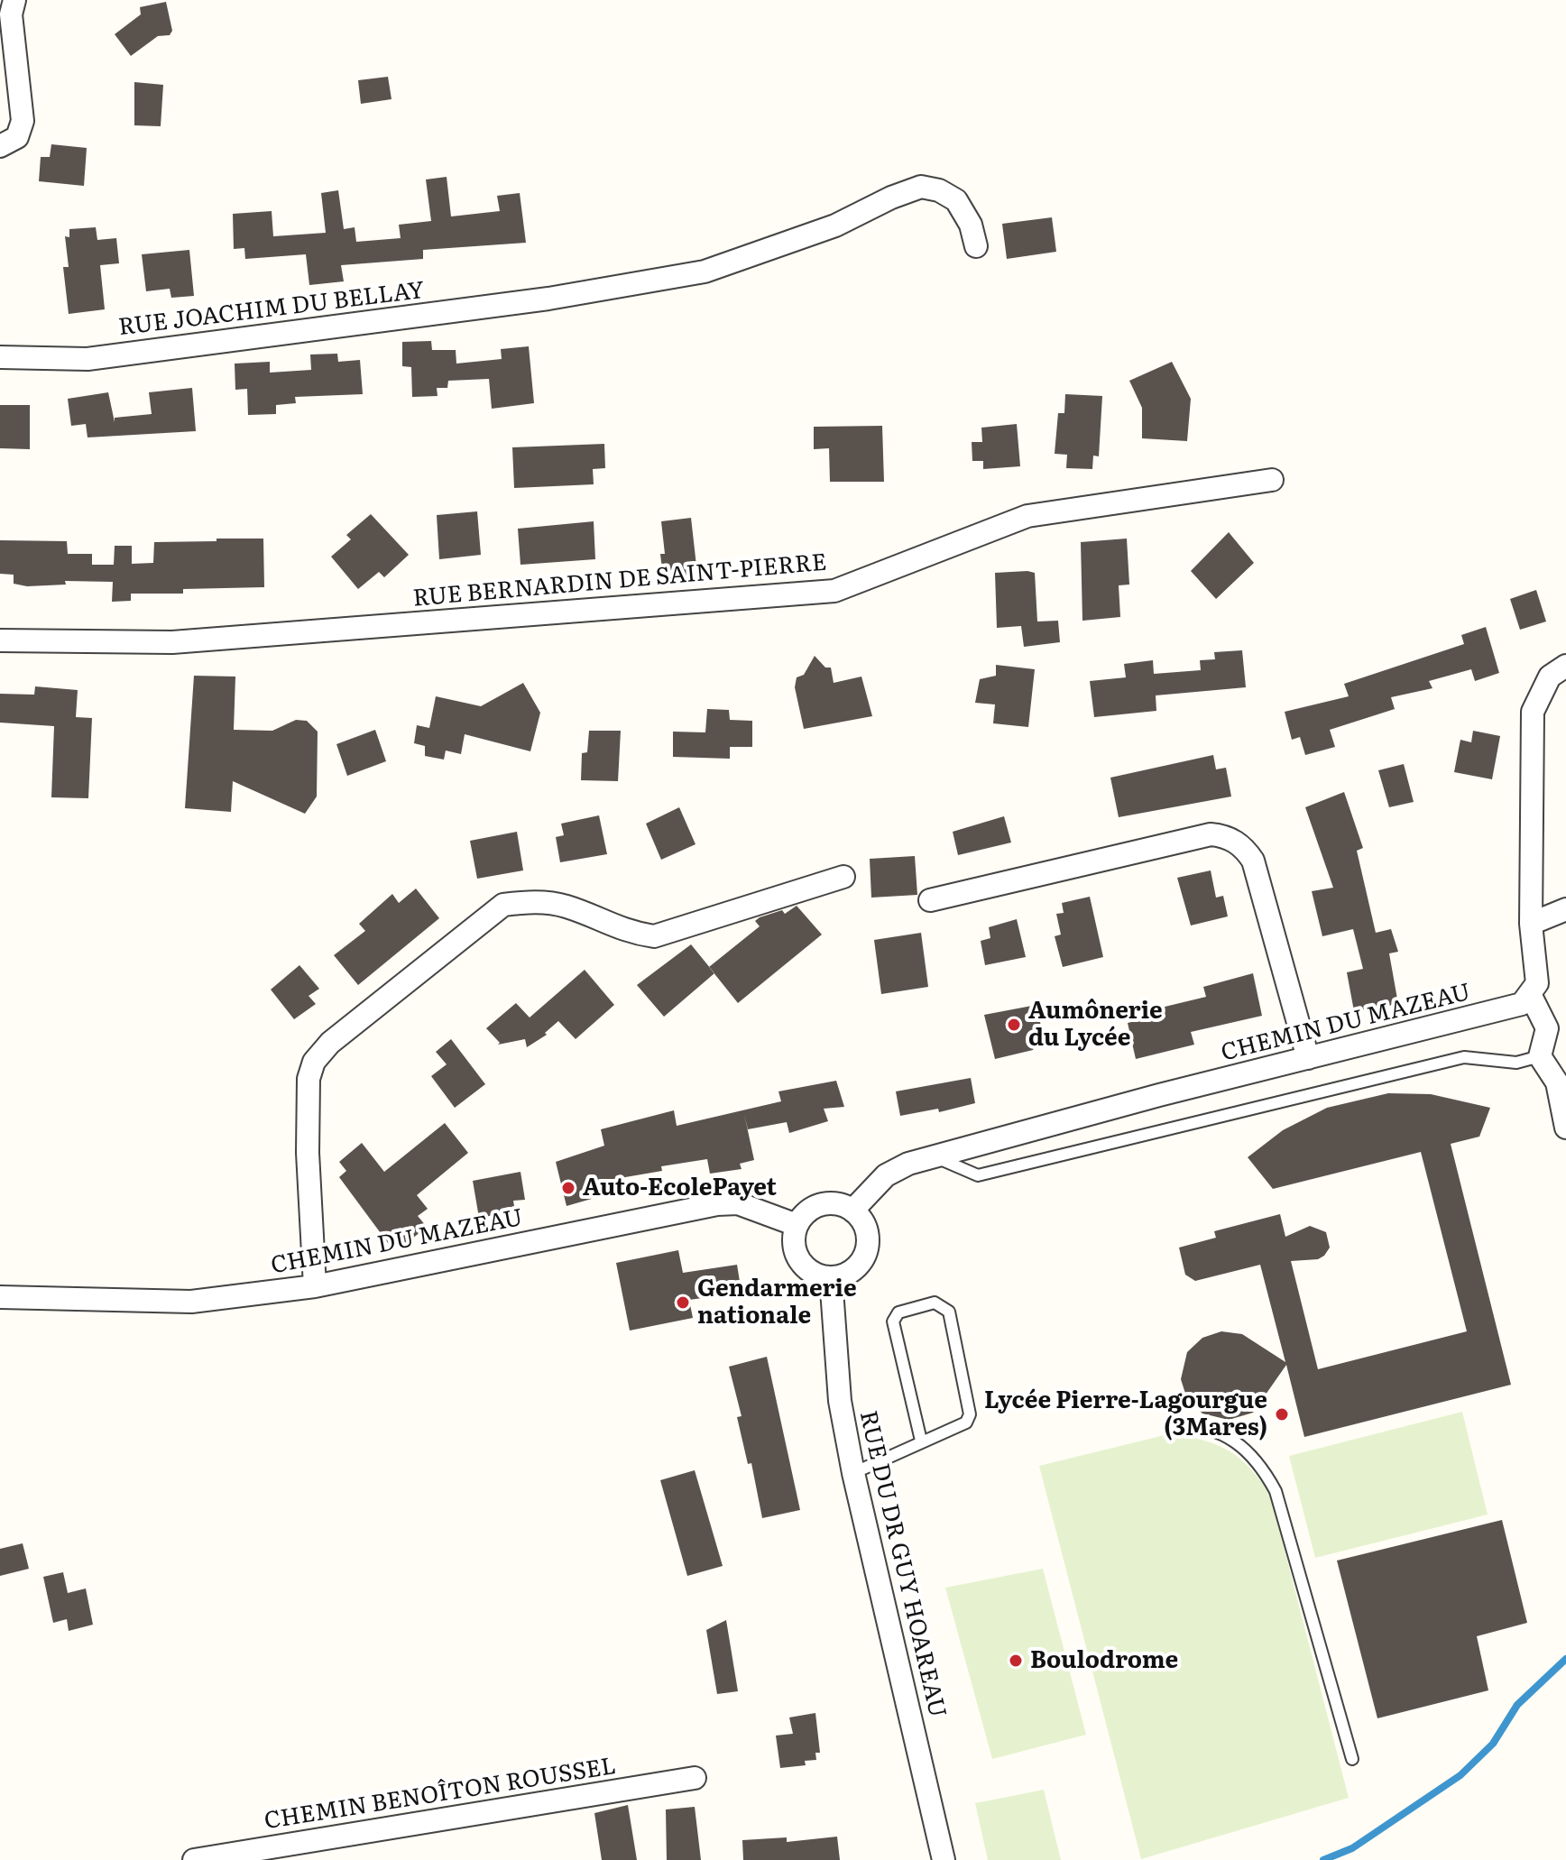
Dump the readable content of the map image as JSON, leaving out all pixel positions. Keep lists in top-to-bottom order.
{
  "streets": {
    "street": [
      "RUE JOACHIM DU BELLAY",
      "RUE BERNARDIN DE SAINT-PIERRE",
      "CHEMIN DU MAZEAU",
      "RUE DU DR GUY HOAREAU",
      "CHEMIN BENOÎTON ROUSSEL"
    ]
  },
  "crossings": [
    ["CHEMIN DU MAZEAU", "RUE DU DR GUY HOAREAU"]
  ],
  "places": [
    "Aumônerie du Lycée",
    "Auto-EcolePayet",
    "Gendarmerie nationale",
    "Lycée Pierre-Lagourgue (3Mares)",
    "Boulodrome"
  ]
}
